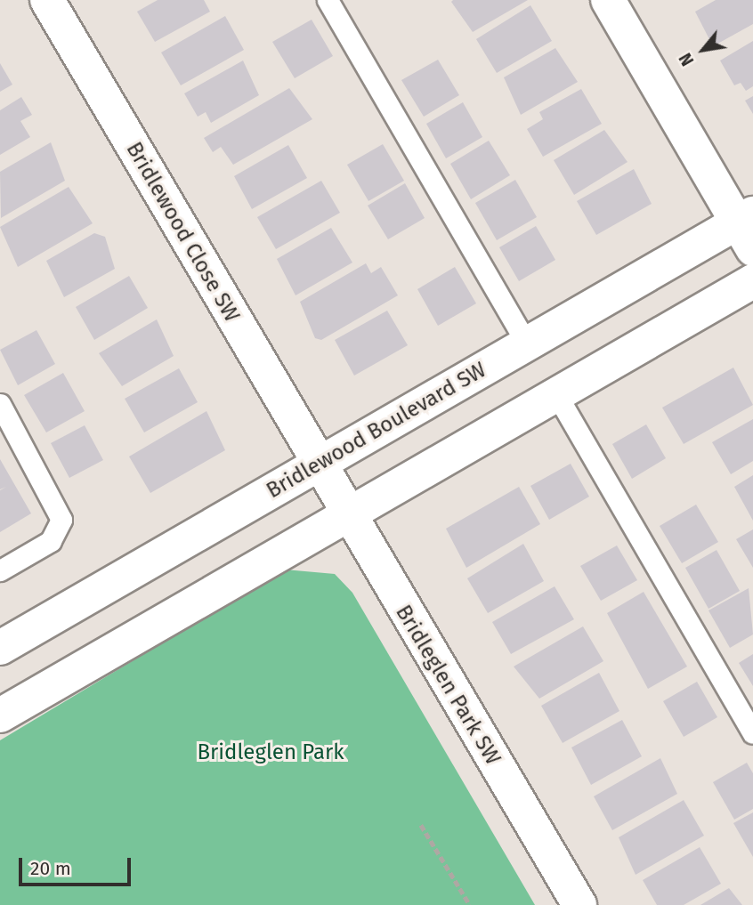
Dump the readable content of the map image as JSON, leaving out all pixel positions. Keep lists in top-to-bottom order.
{
  "streets": {
    "street": ["Bridlewood Close SW", "Bridlewood Boulevard SW", "Bridleglen Park SW"]
  },
  "crossings": [
    ["Bridlewood Close SW", "Bridlewood Boulevard SW"],
    ["Bridlewood Close SW", "Bridleglen Park SW"],
    ["Bridlewood Boulevard SW", "Bridleglen Park SW"]
  ],
  "parks": ["Bridleglen Park"],
  "scale_bar": "20 m",
  "north": "bottom left"
}
